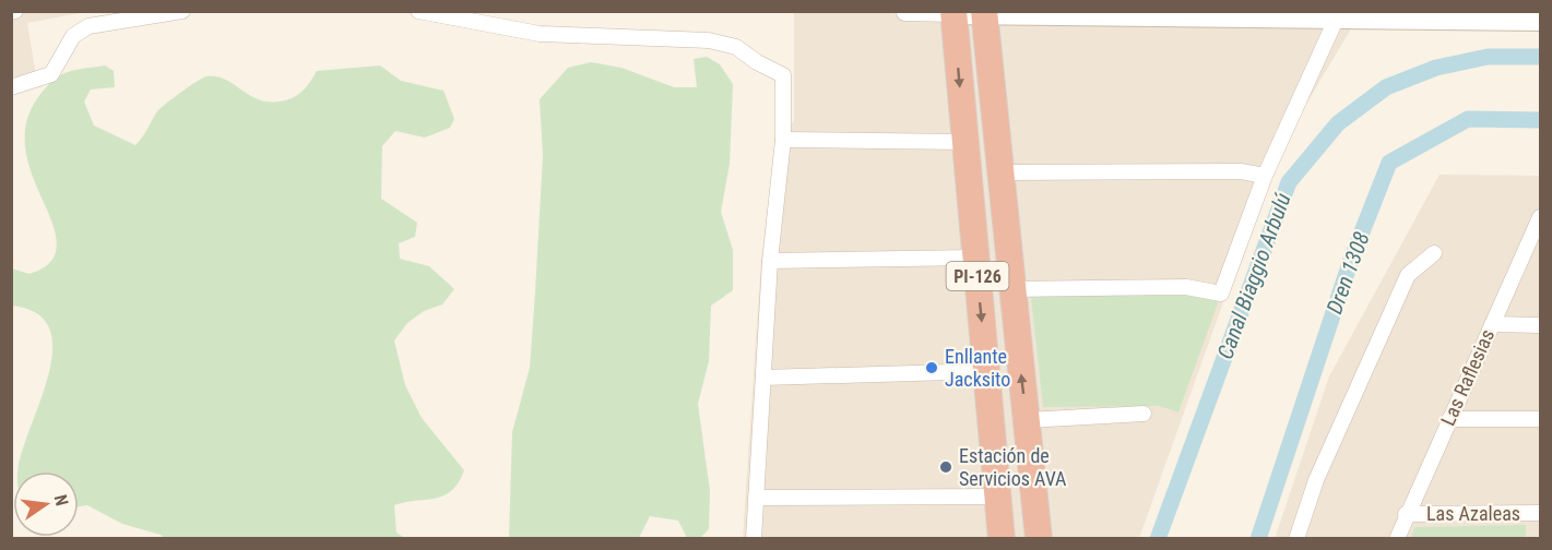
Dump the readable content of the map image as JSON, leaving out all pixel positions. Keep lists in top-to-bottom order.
{
  "streets": {
    "highway": ["PI-126"],
    "street": ["Las Raflesias", "Las Azaleas"]
  },
  "crossings": [
    ["Las Raflesias", "Las Azaleas"]
  ],
  "water": ["Dren 1308", "Canal Biaggio Arbulú"],
  "places": ["Enllante Jacksito", "Estación de Servicios AVA"],
  "north": "right"
}
